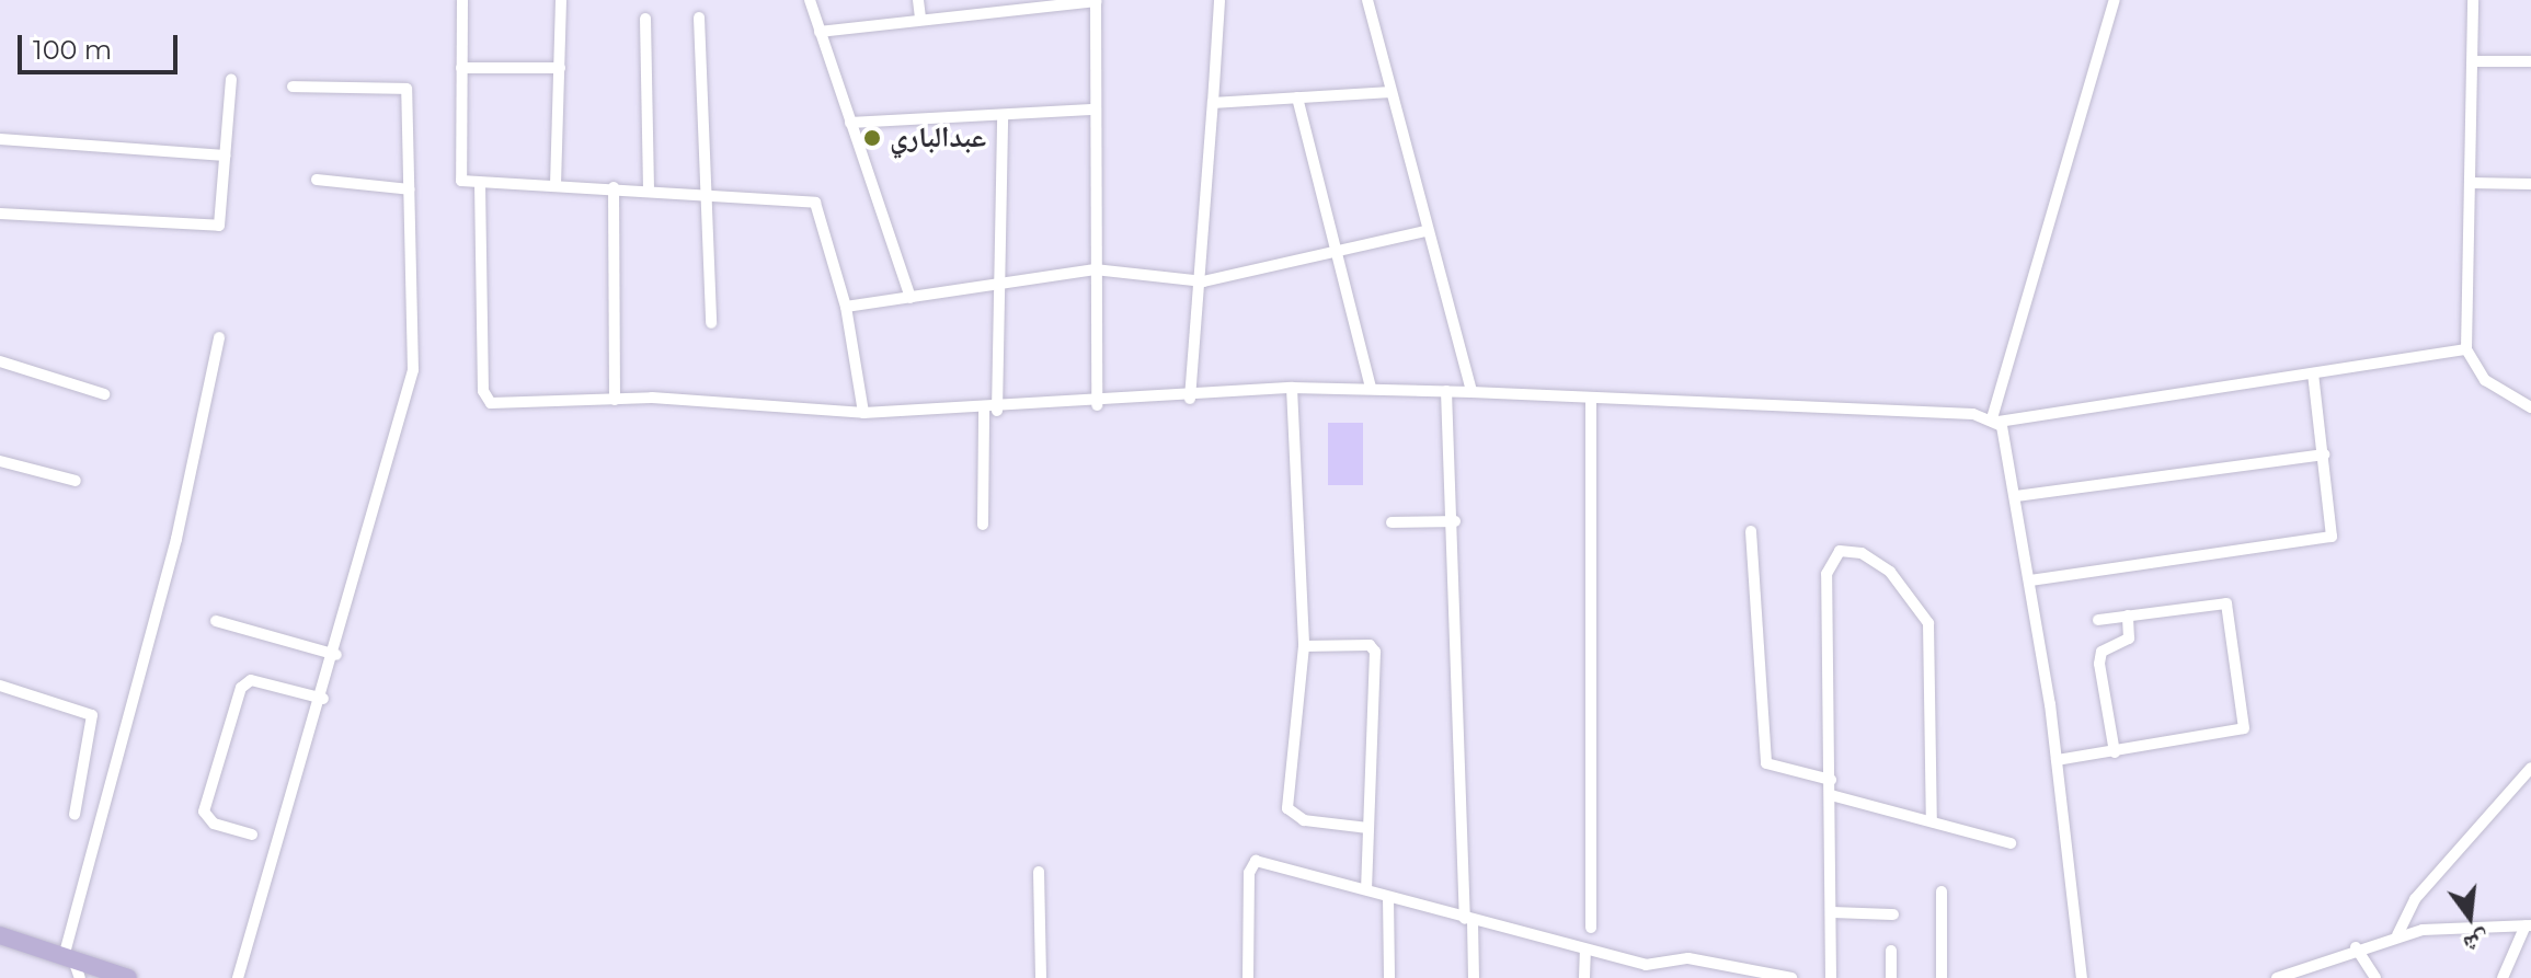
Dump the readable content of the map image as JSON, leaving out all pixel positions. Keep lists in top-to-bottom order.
{
  "places": ["عبدالباري"],
  "scale_bar": "100 m",
  "north": "bottom"
}
